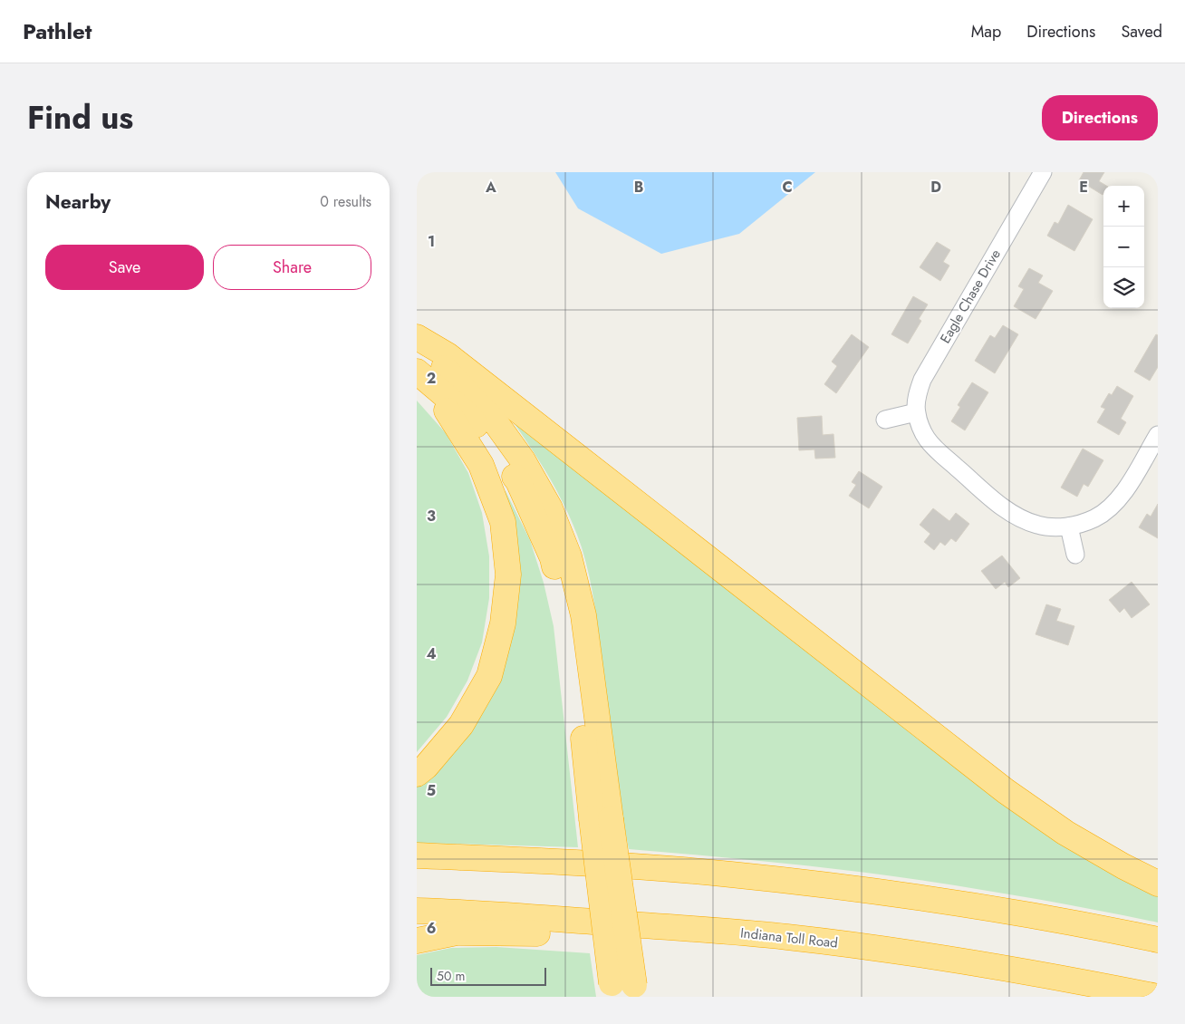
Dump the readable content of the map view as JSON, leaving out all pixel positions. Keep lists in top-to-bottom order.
{
  "streets": {
    "highway": ["Indiana Toll Road"],
    "street": ["Eagle Chase Drive"]
  },
  "scale_bar": "50 m",
  "page": {
    "header": "Pathlet",
    "nav": ["Map", "Directions", "Saved"],
    "title": "Find us",
    "buttons": [
      "Directions",
      ["Save", "Share"]
    ],
    "heading": ["Nearby", "0 results"],
    "map_buttons": ["+", "−"],
    "scale": "50 m"
  },
  "grid": {
    "columns": [
      "A",
      "B",
      "C",
      "D",
      "E"
    ],
    "rows": [
      "1",
      "2",
      "3",
      "4",
      "5",
      "6"
    ]
  }
}
